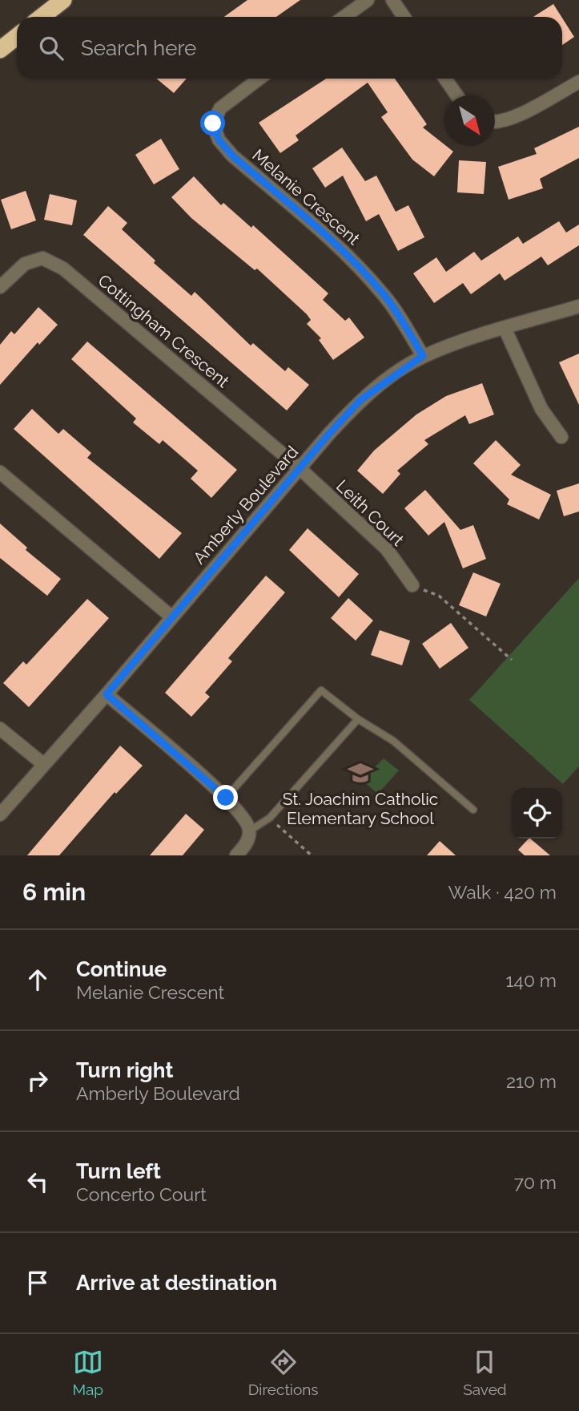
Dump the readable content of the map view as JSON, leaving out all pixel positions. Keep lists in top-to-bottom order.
{
  "streets": {
    "street": [
      "Melanie Crescent",
      "Cottingham Crescent",
      "Amberly Boulevard",
      "Leith Court"
    ]
  },
  "crossings": [
    ["Melanie Crescent", "Amberly Boulevard"],
    ["Cottingham Crescent", "Amberly Boulevard"],
    ["Cottingham Crescent", "Leith Court"],
    ["Amberly Boulevard", "Leith Court"]
  ],
  "places": {
    "school or university": ["St. Joachim Catholic Elementary School"]
  },
  "north": "bottom right",
  "page": {
    "search": "Search here",
    "heading": ["6 min", "Walk · 420 m"],
    "list": [
      ["Continue", "Melanie Crescent", "140 m"],
      ["Turn right", "Amberly Boulevard", "210 m"],
      ["Turn left", "Concerto Court", "70 m"],
      "Arrive at destination"
    ],
    "nav": ["Map", "Directions", "Saved"]
  }
}
